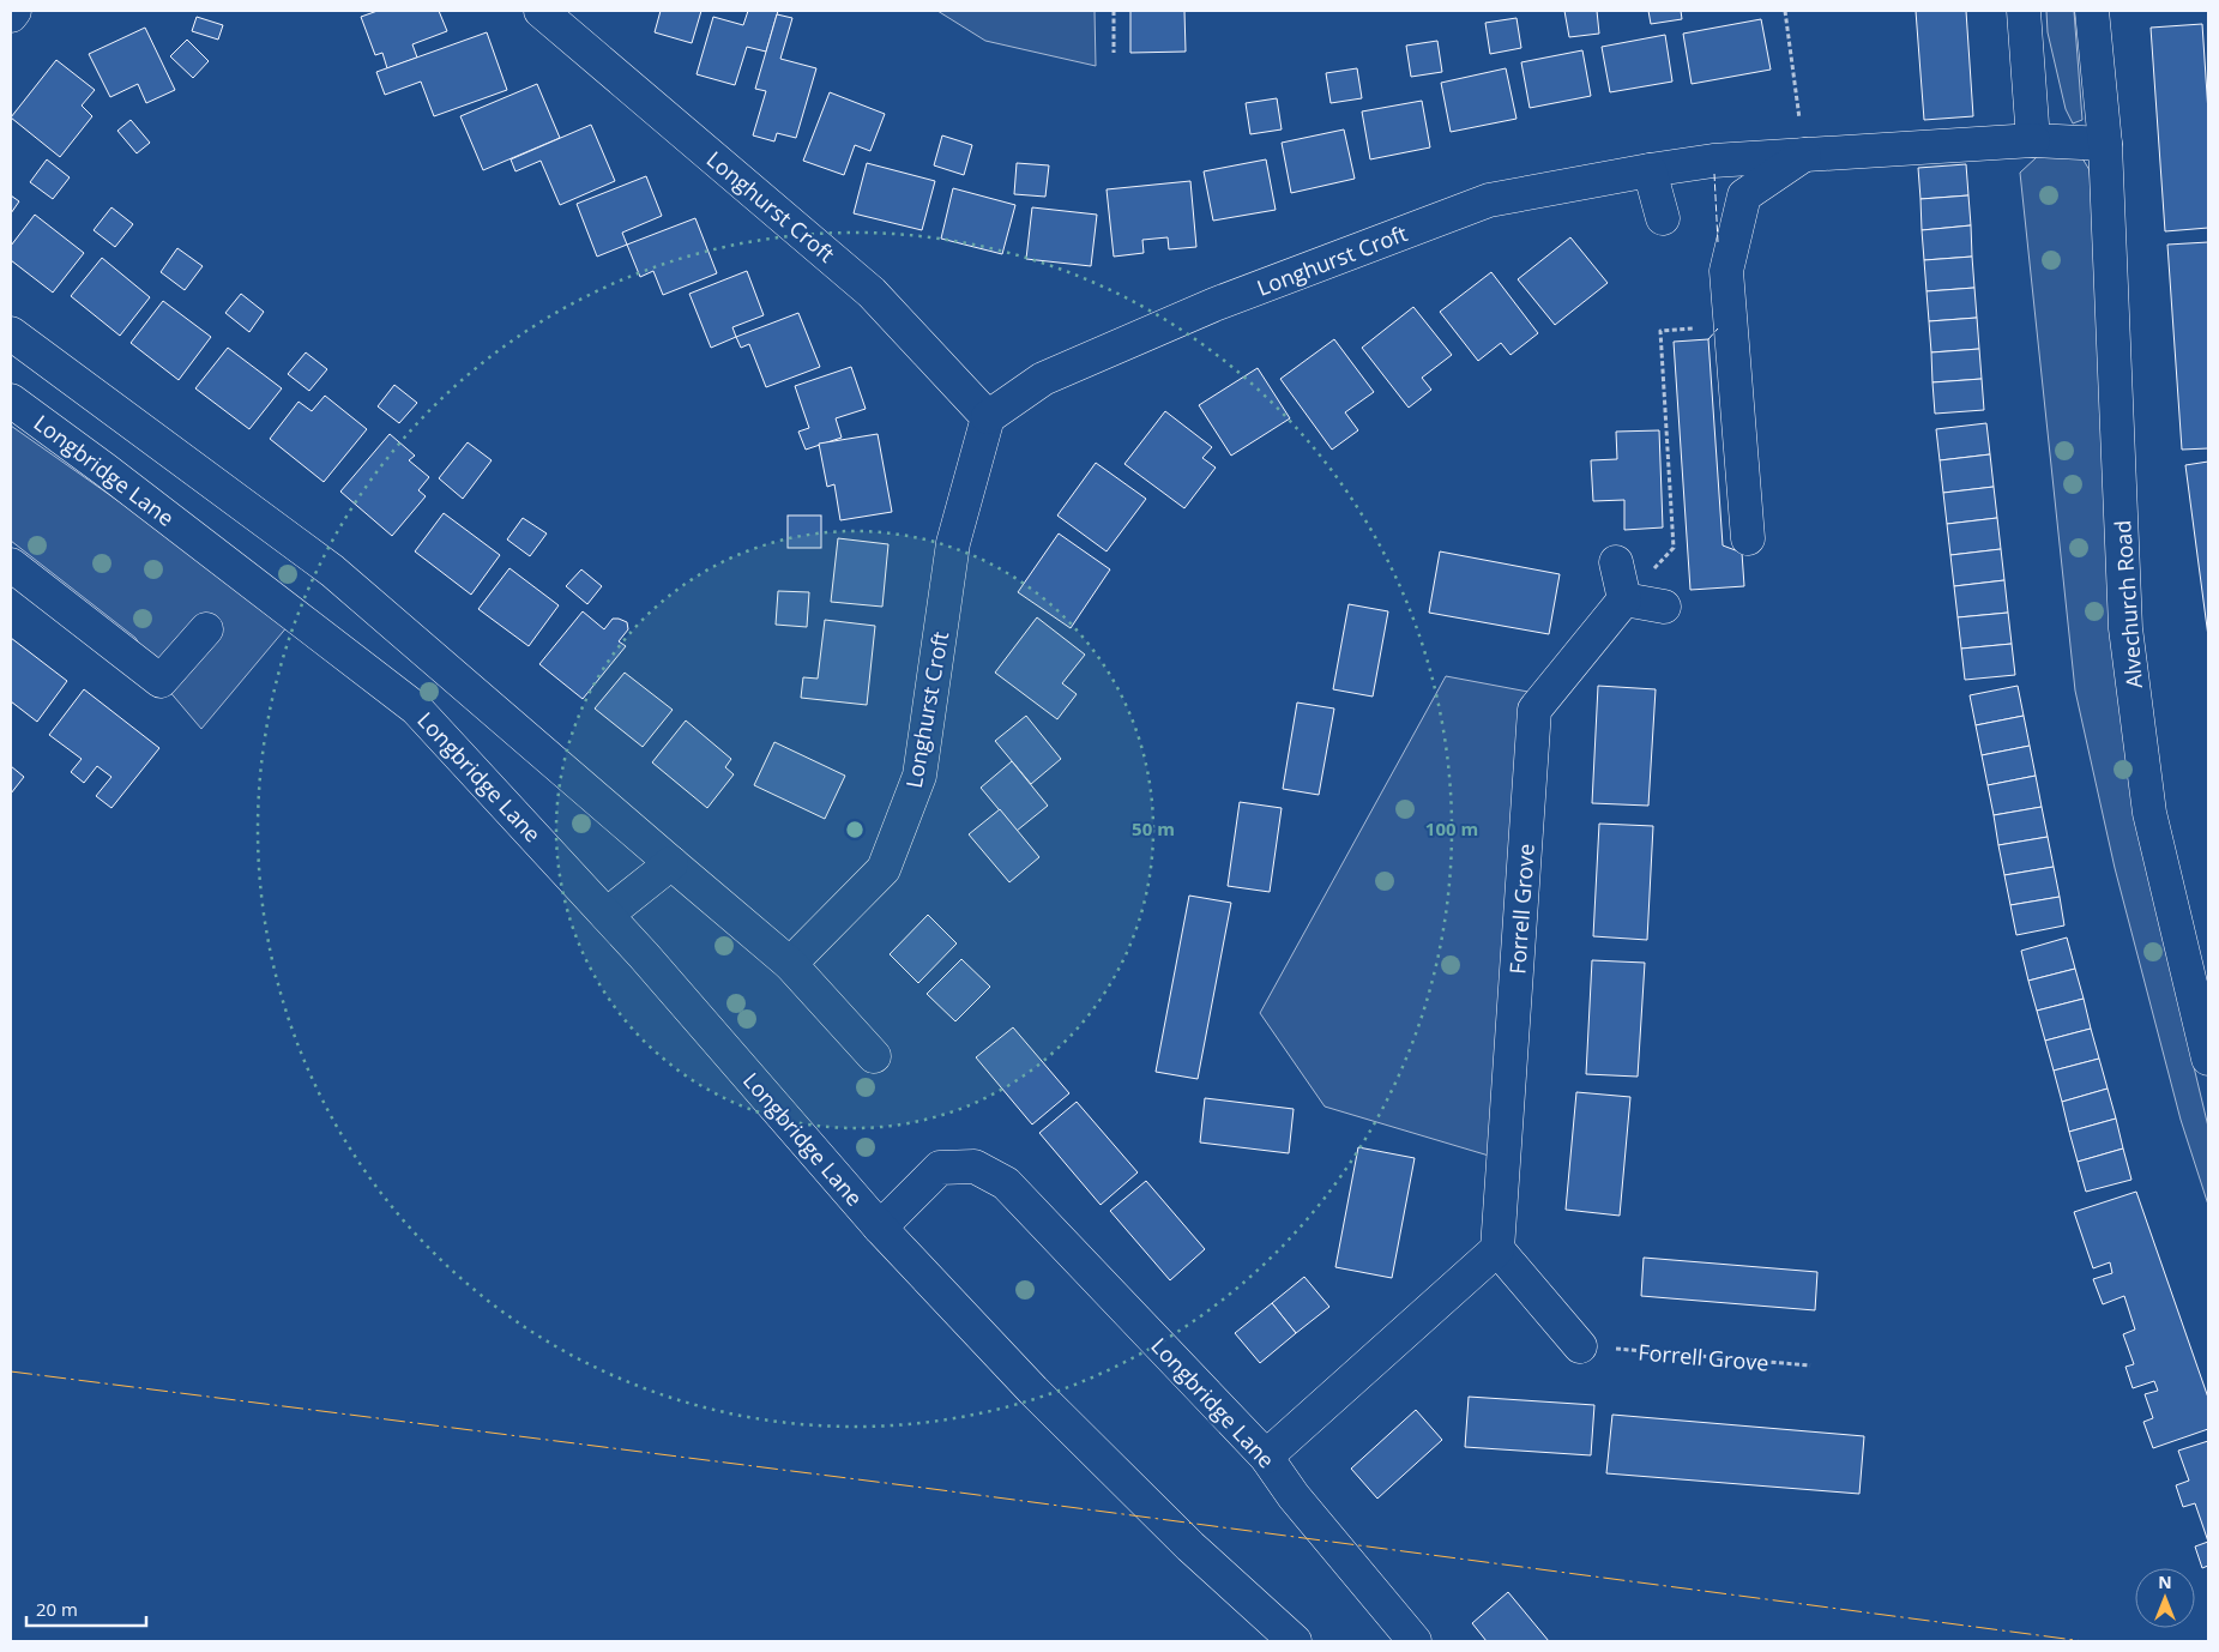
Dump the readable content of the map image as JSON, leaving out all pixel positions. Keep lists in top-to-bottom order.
{
  "streets": {
    "street": [
      "Longhurst Croft",
      "Longbridge Lane",
      "Alvechurch Road",
      "Forrell Grove"
    ]
  },
  "scale_bar": "20 m",
  "north": "top",
  "rings": ["50 m", "100 m"]
}
